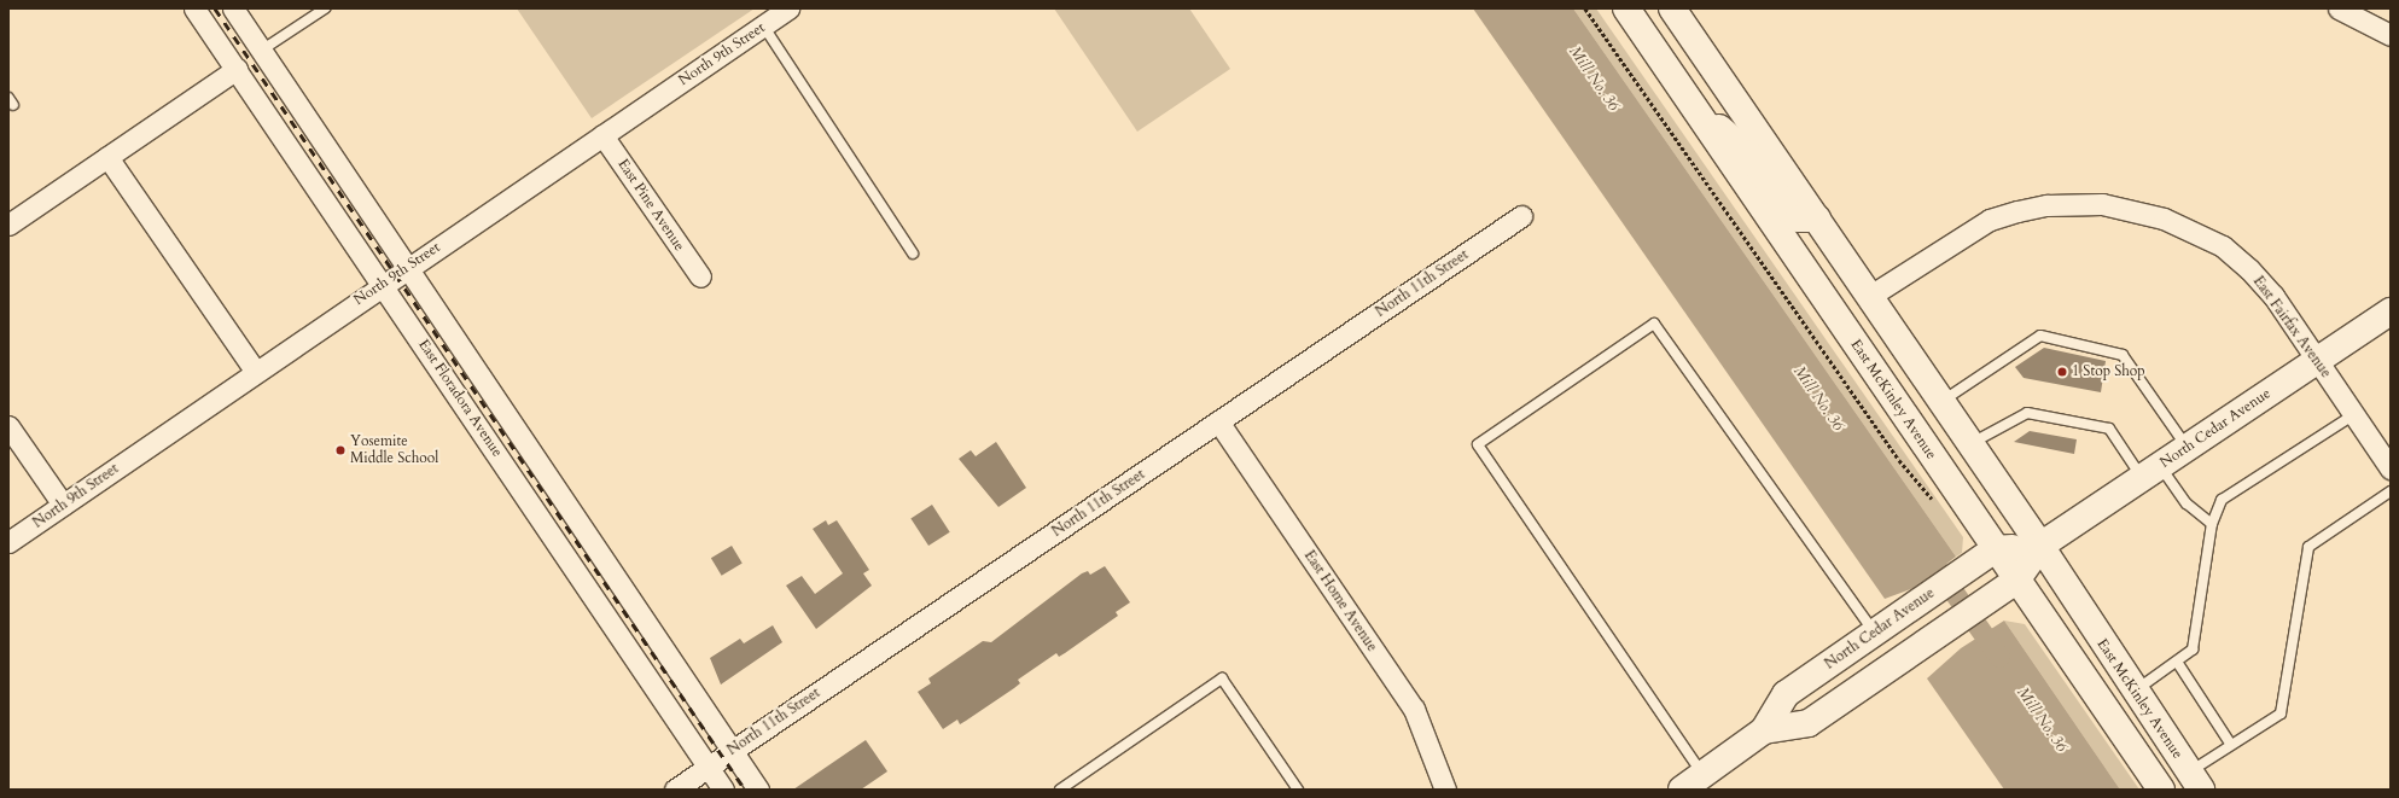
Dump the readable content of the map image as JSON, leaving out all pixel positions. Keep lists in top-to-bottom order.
{
  "streets": {
    "main road": ["East McKinley Avenue", "North Cedar Avenue"],
    "street": [
      "North 9th Street",
      "East Pine Avenue",
      "North 11th Street",
      "East Fairfax Avenue",
      "East Floradora Avenue",
      "East Home Avenue"
    ]
  },
  "crossings": [
    ["North 9th Street", "East Pine Avenue"],
    ["North 9th Street", "East Floradora Avenue"],
    ["North 11th Street", "East Floradora Avenue"],
    ["North 11th Street", "East Home Avenue"],
    ["East Fairfax Avenue", "East McKinley Avenue"],
    ["East Fairfax Avenue", "North Cedar Avenue"],
    ["East McKinley Avenue", "North Cedar Avenue"]
  ],
  "water": ["Mill No. 36"],
  "places": ["1 Stop Shop", "Yosemite Middle School"]
}
